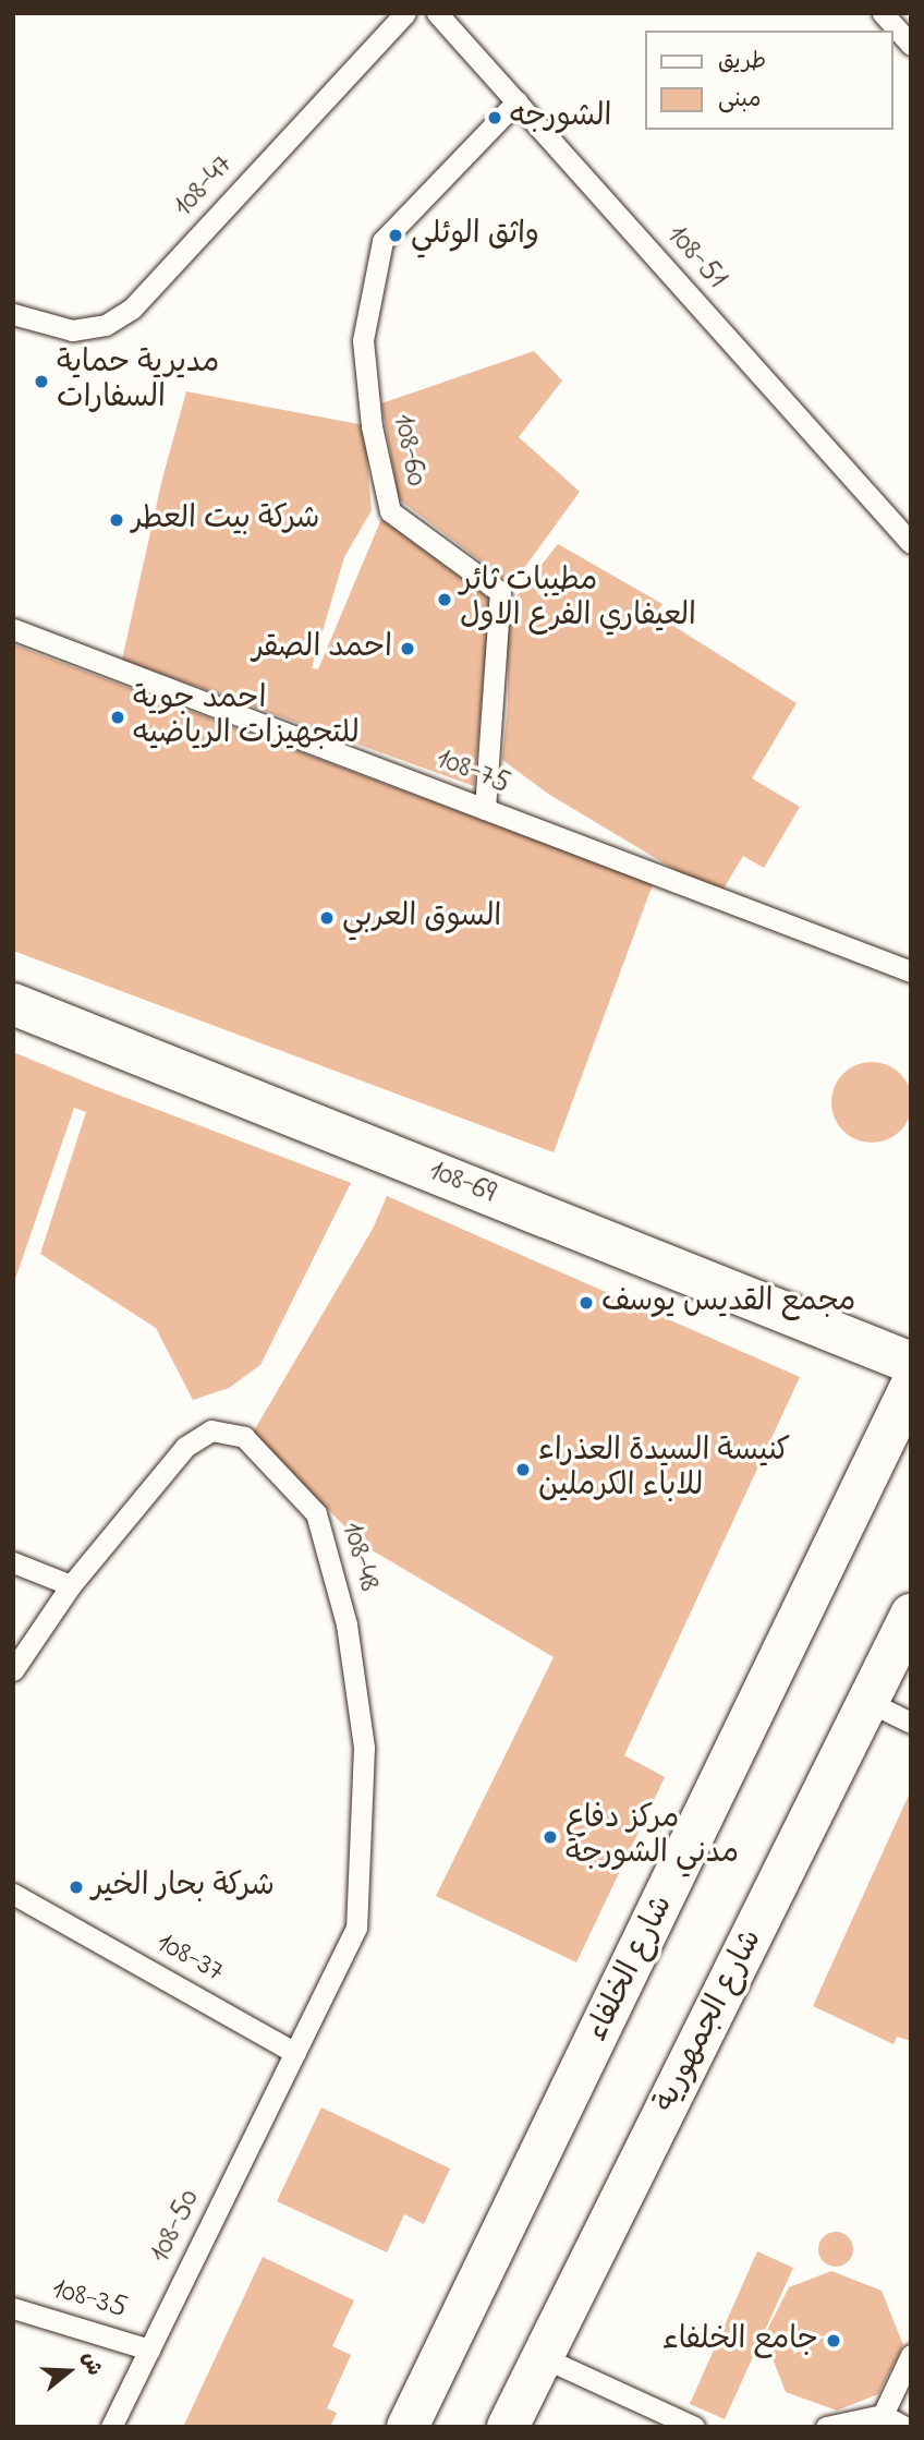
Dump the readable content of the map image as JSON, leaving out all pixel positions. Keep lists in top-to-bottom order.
{
  "streets": {
    "main road": ["108-69", "شارع الخلفاء", "شارع الجمهورية"],
    "lane": [
      "108-47",
      "108-51",
      "108-60",
      "108-75",
      "108-48",
      "108-37",
      "108-50",
      "108-35"
    ]
  },
  "crossings": [
    ["108-51", "108-60"],
    ["108-60", "108-75"],
    ["108-48", "108-37"],
    ["108-48", "108-50"],
    ["108-37", "108-50"],
    ["108-50", "108-35"]
  ],
  "places": [
    "الشورجه",
    "واثق الوئلي",
    "مديرية حماية السفارات",
    "شركة بيت العطر",
    "مطيبات ثائر العيفاري الفرع الاول",
    "احمد الصقر",
    "احمد جوية للتجهيزات الرياضيه",
    "السوق العربي",
    "مجمع القديس يوسف",
    "كنيسة السيدة العذراء للاباء الكرملين",
    "مركز دفاع مدني الشورجة",
    "شركة بحار الخير",
    "جامع الخلفاء"
  ],
  "legend": ["طريق", "مبنى"],
  "north": "right"
}
